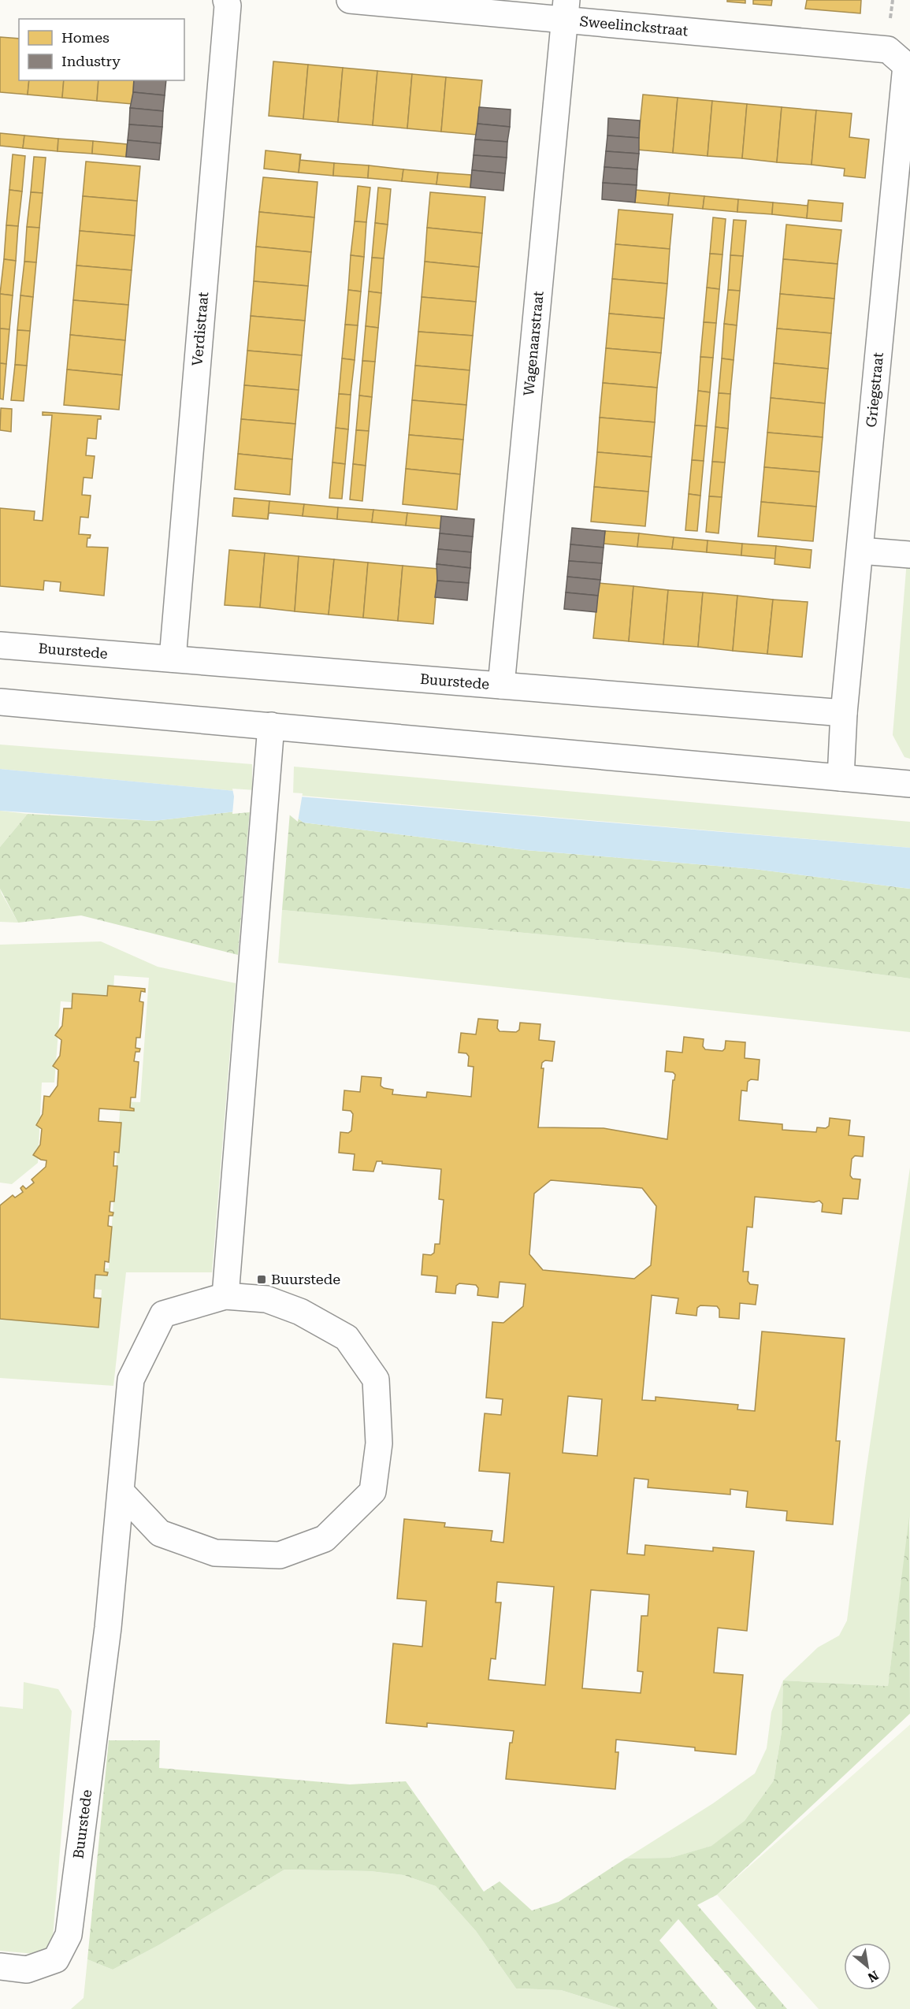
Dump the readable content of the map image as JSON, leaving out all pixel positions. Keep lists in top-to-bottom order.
{
  "streets": {
    "street": [
      "Sweelinckstraat",
      "Verdistraat",
      "Wagenaarstraat",
      "Griegstraat",
      "Buurstede"
    ]
  },
  "crossings": [
    ["Sweelinckstraat", "Wagenaarstraat"],
    ["Sweelinckstraat", "Griegstraat"],
    ["Verdistraat", "Buurstede"],
    ["Wagenaarstraat", "Buurstede"],
    ["Griegstraat", "Buurstede"]
  ],
  "places": {
    "transit": ["Buurstede"]
  },
  "legend": ["Homes", "Industry"],
  "north": "bottom right"
}
